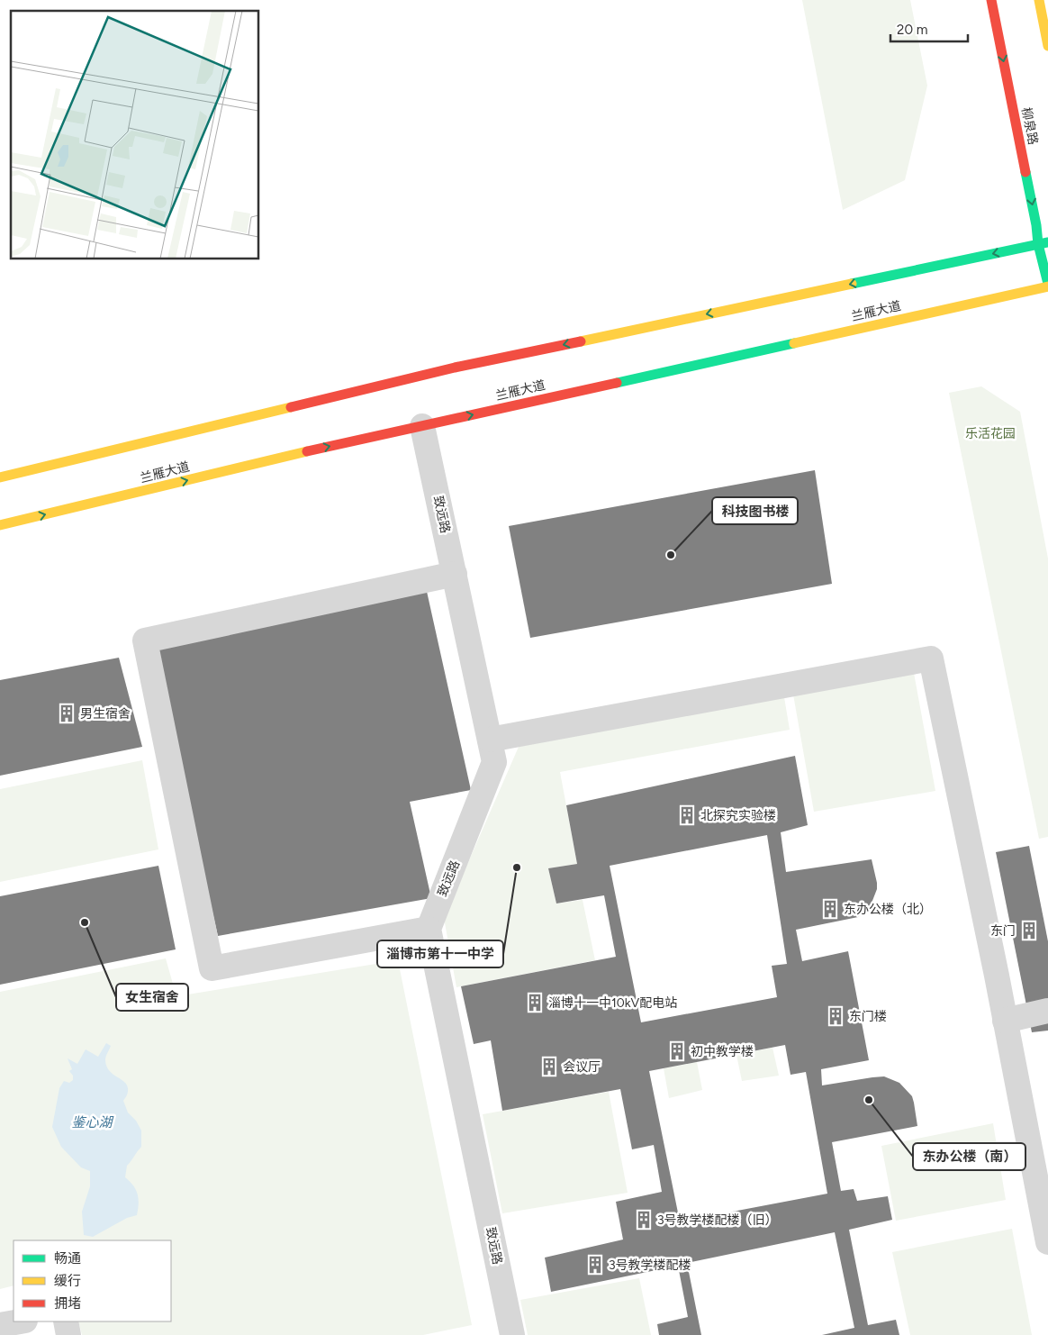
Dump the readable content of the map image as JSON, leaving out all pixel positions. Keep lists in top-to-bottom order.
{
  "streets": {
    "main road": ["柳泉路", "兰雁大道"],
    "street": ["致远路"]
  },
  "crossings": [
    ["柳泉路", "兰雁大道"],
    ["兰雁大道", "致远路"]
  ],
  "one_way": ["柳泉路"],
  "water": ["鉴心湖"],
  "parks": ["乐活花园"],
  "places": {
    "other": [
      "科技图书楼",
      "淄博市第十一中学",
      "女生宿舍",
      "东办公楼（南）"
    ],
    "building": [
      "男生宿舍",
      "北探究实验楼",
      "东办公楼（北）",
      "东门",
      "淄博十一中10kV配电站",
      "东门楼",
      "初中教学楼",
      "会议厅",
      "3号教学楼配楼（旧）",
      "3号教学楼配楼"
    ]
  },
  "legend": ["畅通", "缓行", "拥堵"],
  "scale_bar": "20 m"
}
